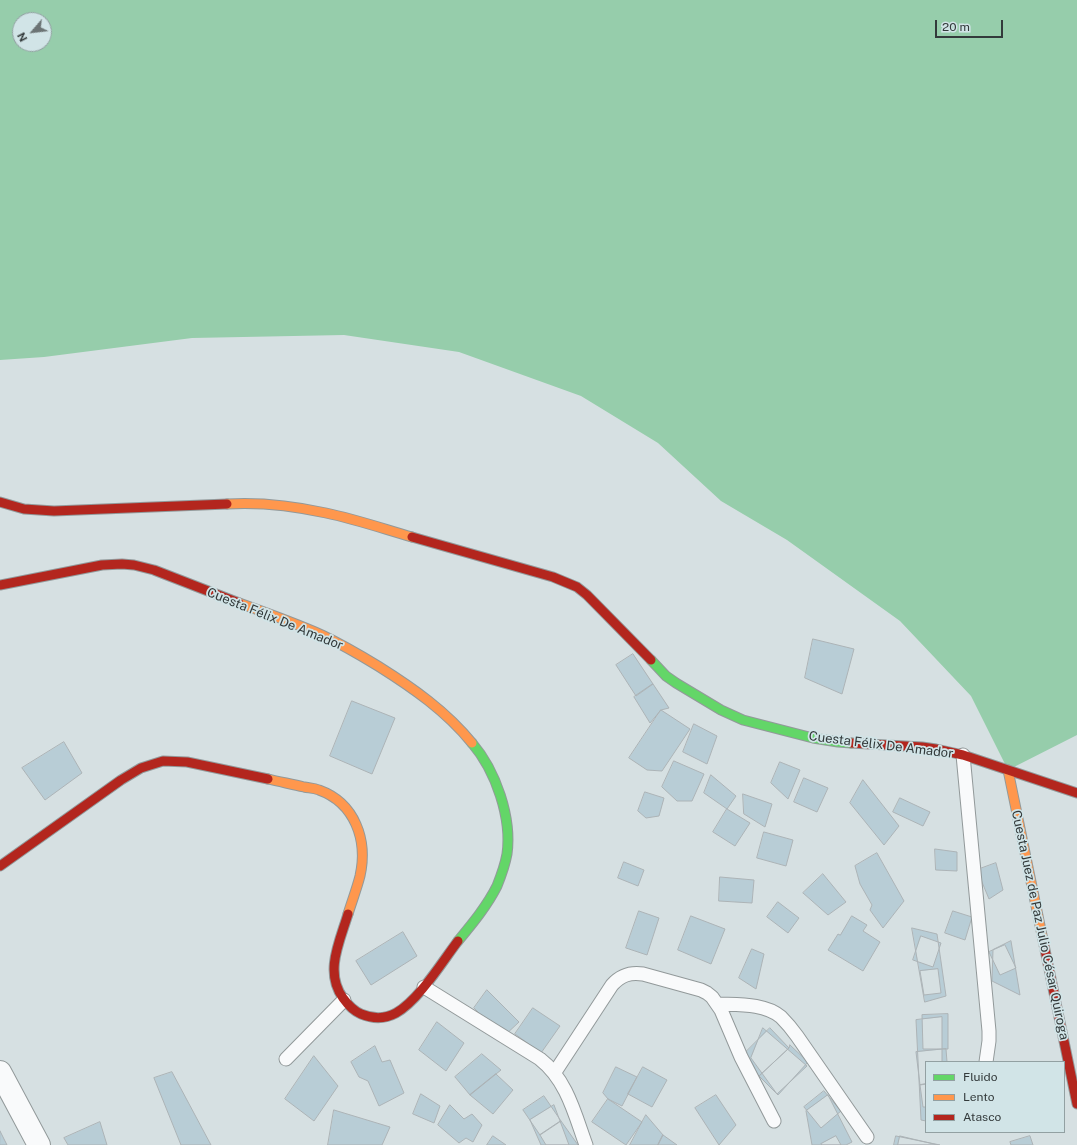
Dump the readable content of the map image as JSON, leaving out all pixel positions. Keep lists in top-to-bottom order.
{
  "streets": {
    "street": ["Cuesta Félix De Amador", "Cuesta Juez de Paz Julio César Quiroga"]
  },
  "crossings": [
    ["Cuesta Félix De Amador", "Cuesta Juez de Paz Julio César Quiroga"]
  ],
  "legend": ["Fluido", "Lento", "Atasco"],
  "scale_bar": "20 m",
  "north": "bottom left"
}
